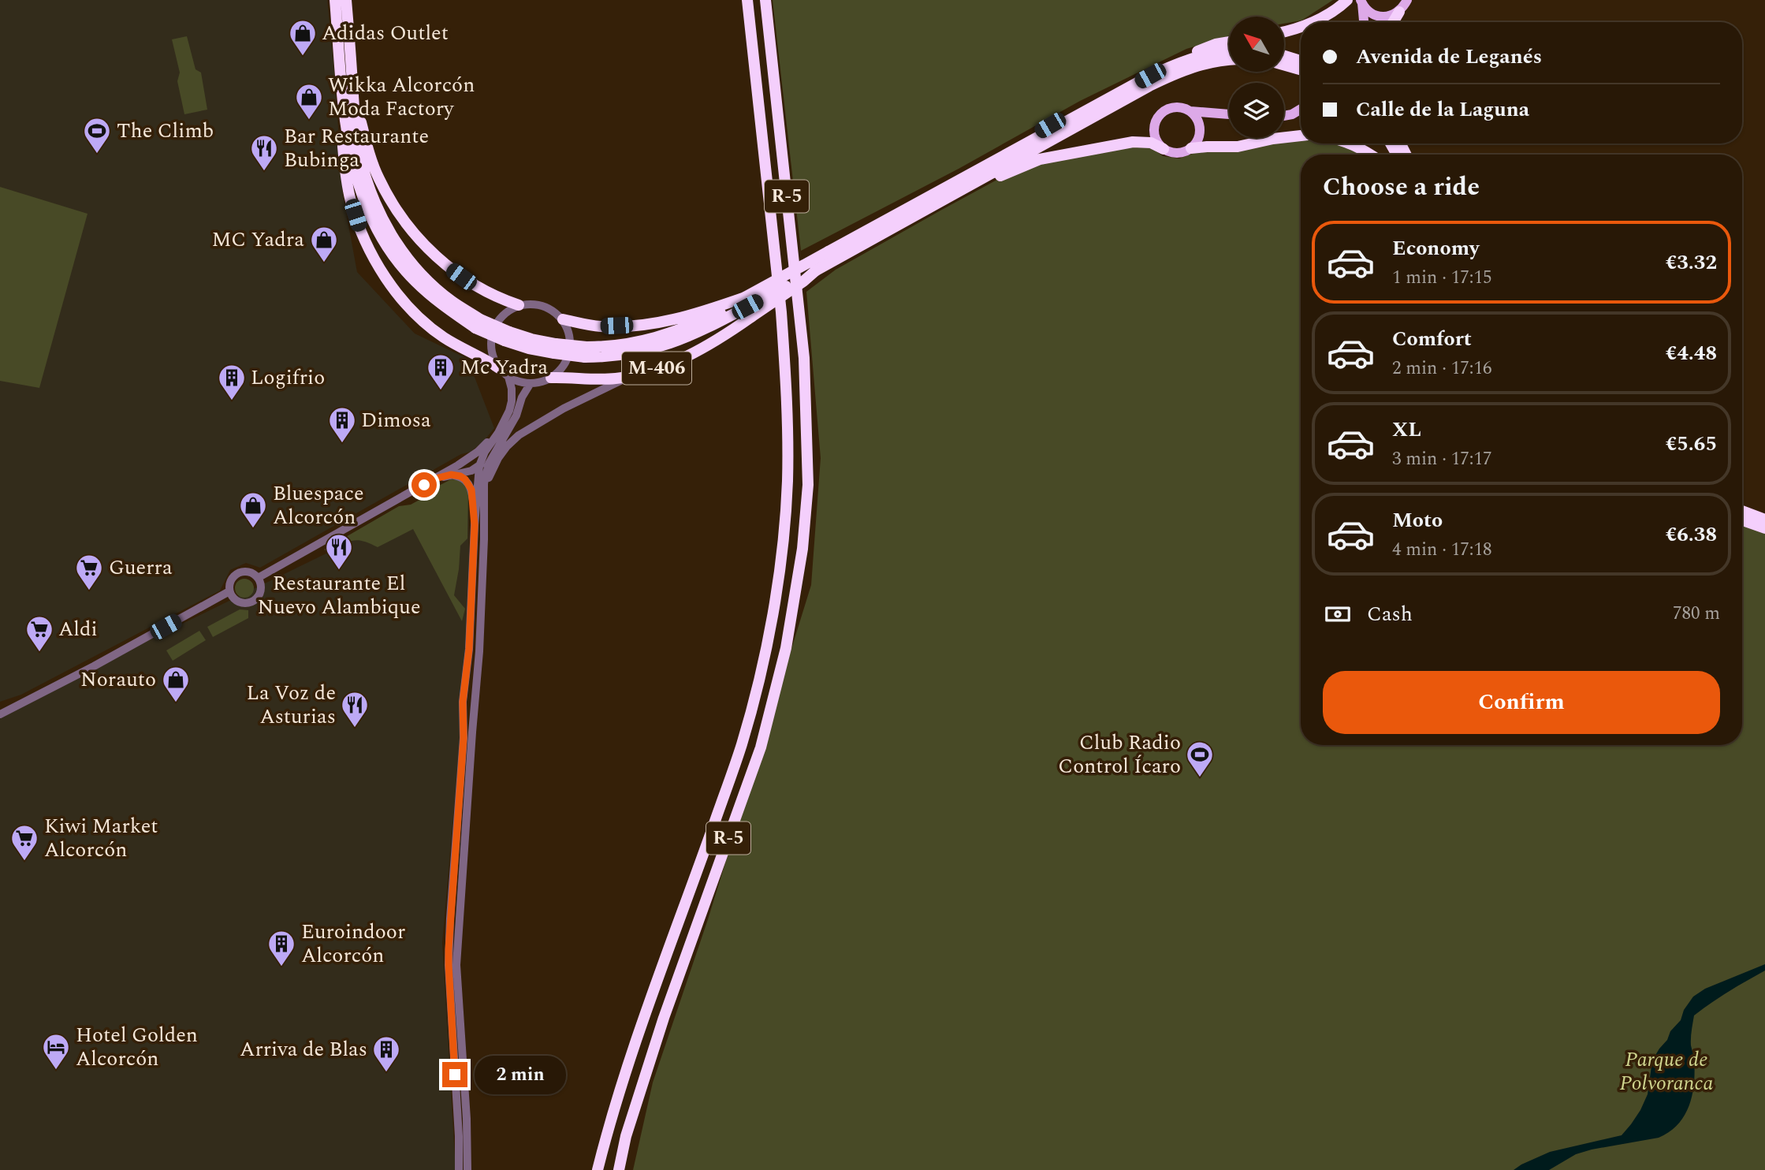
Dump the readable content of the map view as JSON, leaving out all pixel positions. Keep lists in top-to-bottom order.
{
  "streets": {
    "highway": ["R-5", "M-406"]
  },
  "parks": ["Parque de Polvoranca"],
  "places": {
    "shop": [
      "Adidas Outlet",
      "Wikka Alcorcón Moda Factory",
      "MC Yadra",
      "Bluespace Alcorcón",
      "Norauto"
    ],
    "sports": ["The Climb", "Club Radio Control Ícaro"],
    "restaurant": ["Bar Restaurante Bubinga", "Restaurante El Nuevo Alambique", "La Voz de Asturias"],
    "building": [
      "Mc Yadra",
      "Logifrio",
      "Dimosa",
      "Euroindoor Alcorcón",
      "Arriva de Blas"
    ],
    "supermarket": ["Guerra", "Aldi", "Kiwi Market Alcorcón"],
    "hotel": ["Hotel Golden Alcorcón"]
  },
  "north": "top left",
  "page": {
    "banner": ["Avenida de Leganés", "Calle de la Laguna"],
    "heading": "Choose a ride",
    "list": [
      {
        "name": "Economy",
        "note": "1 min · 17:15",
        "value": "€3.32"
      },
      {
        "name": "Comfort",
        "note": "2 min · 17:16",
        "value": "€4.48"
      },
      {
        "name": "XL",
        "note": "3 min · 17:17",
        "value": "€5.65"
      },
      {
        "name": "Moto",
        "note": "4 min · 17:18",
        "value": "€6.38"
      }
    ],
    "pay": ["Cash", "780 m"],
    "buttons": "Confirm",
    "bubble": "2 min"
  }
}
